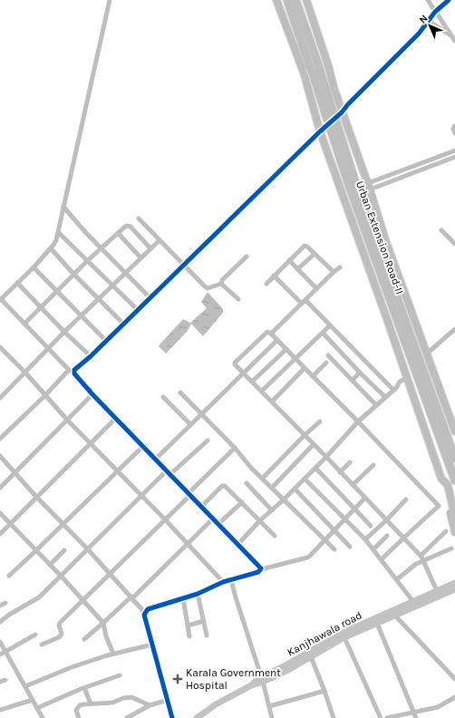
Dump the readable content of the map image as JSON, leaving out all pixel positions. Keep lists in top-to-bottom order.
{
  "streets": {
    "highway": ["Urban Extension Road-II"],
    "street": ["Kanjhawala road"]
  },
  "places": {
    "health": ["Karala Government Hospital"]
  },
  "north": "top left"
}
